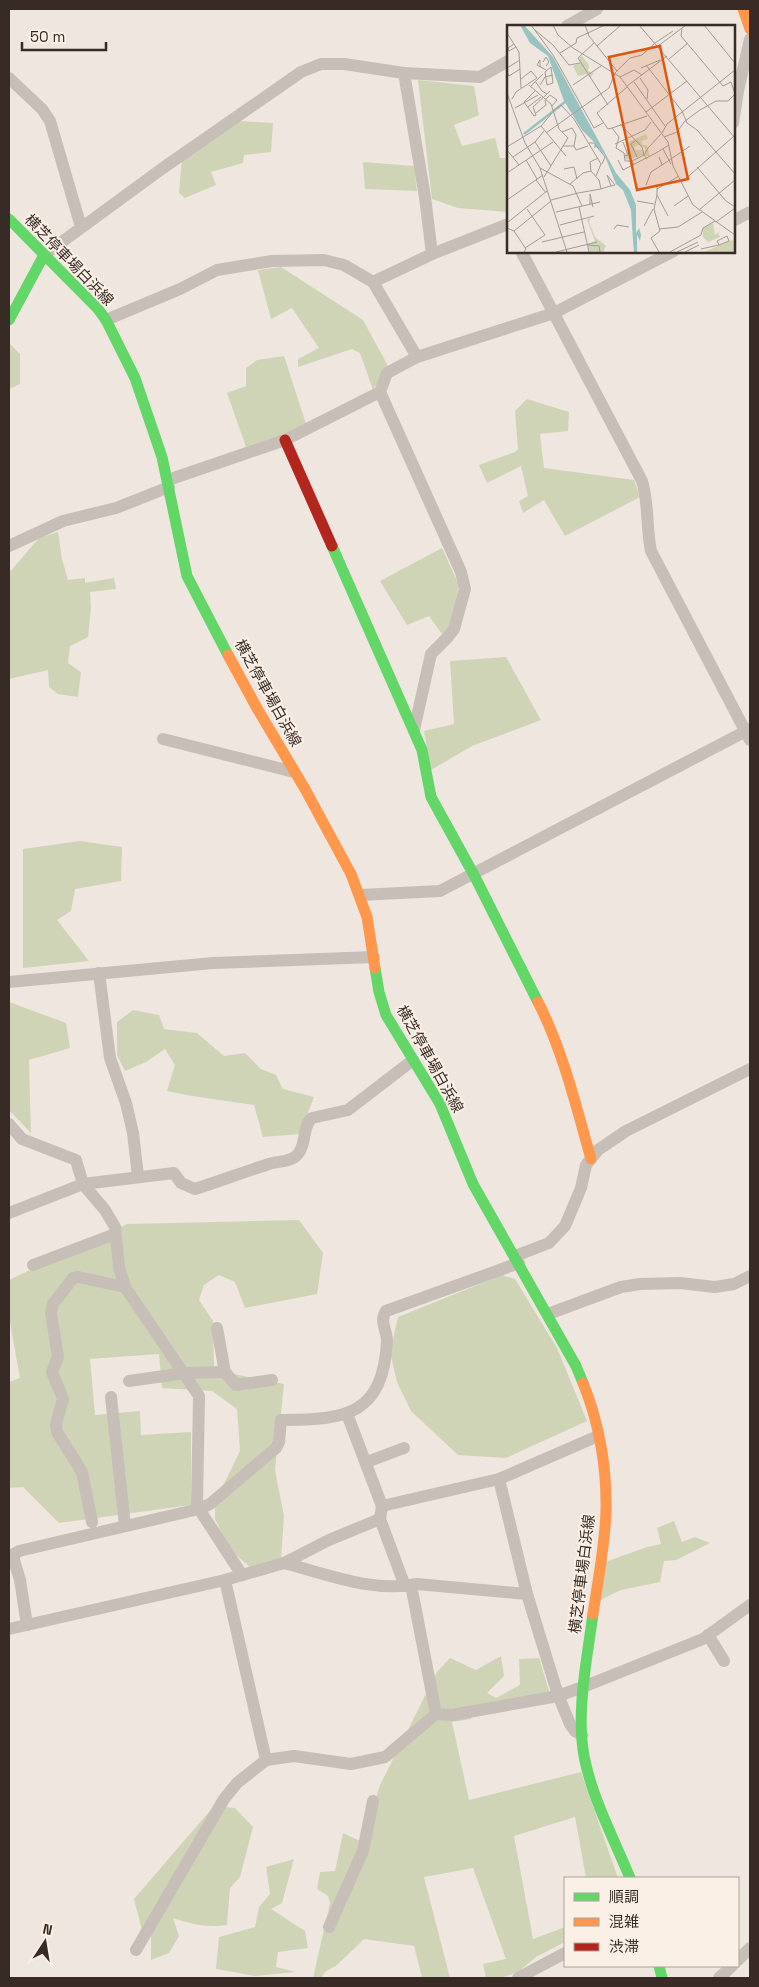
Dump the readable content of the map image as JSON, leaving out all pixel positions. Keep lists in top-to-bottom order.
{
  "streets": {
    "main road": ["横芝停車場白浜線"]
  },
  "legend": ["順調", "混雑", "渋滞"],
  "scale_bar": "50 m",
  "north": "top"
}
